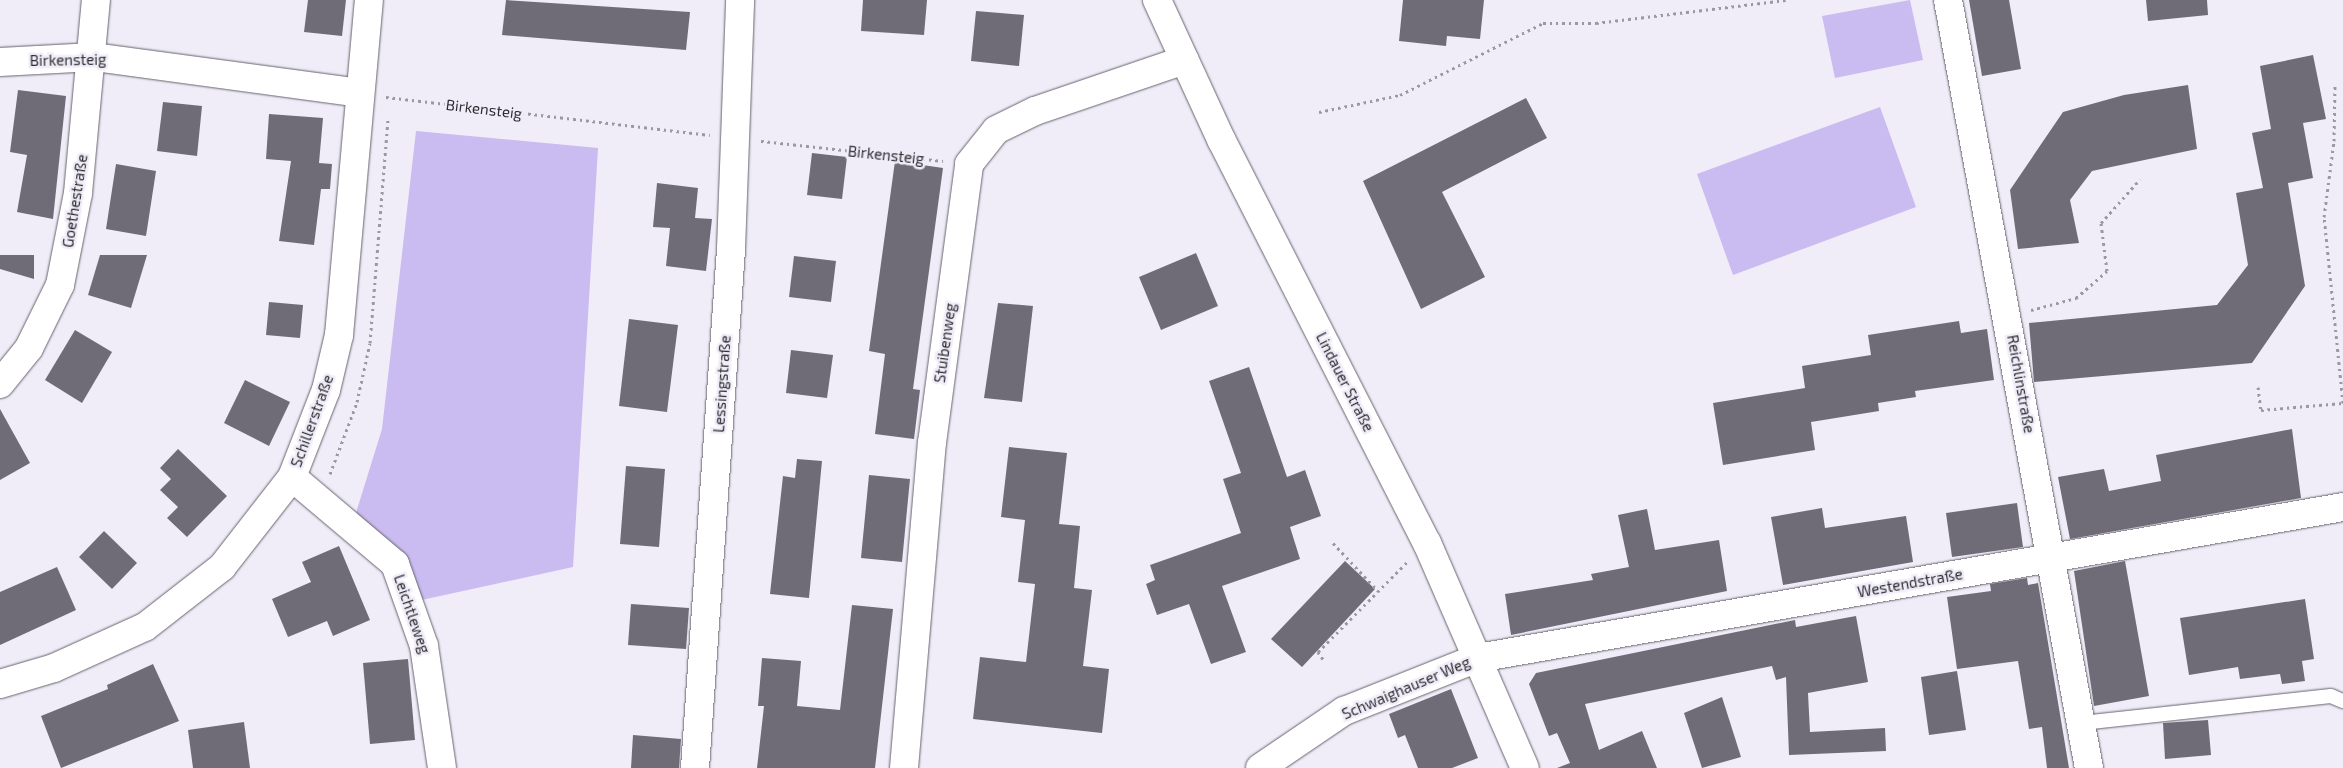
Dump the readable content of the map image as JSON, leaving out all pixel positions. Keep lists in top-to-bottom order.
{
  "streets": {
    "street": [
      "Birkensteig",
      "Goethestraße",
      "Stuibenweg",
      "Lindauer Straße",
      "Lessingstraße",
      "Reichlinstraße",
      "Schillerstraße",
      "Westendstraße",
      "Leichtleweg",
      "Schwaighauser Weg"
    ]
  },
  "crossings": [
    ["Birkensteig", "Goethestraße"],
    ["Birkensteig", "Stuibenweg"],
    ["Birkensteig", "Lessingstraße"],
    ["Birkensteig", "Schillerstraße"],
    ["Lindauer Straße", "Westendstraße"],
    ["Lindauer Straße", "Schwaighauser Weg"],
    ["Reichlinstraße", "Westendstraße"],
    ["Schillerstraße", "Leichtleweg"],
    ["Westendstraße", "Schwaighauser Weg"]
  ]
}
